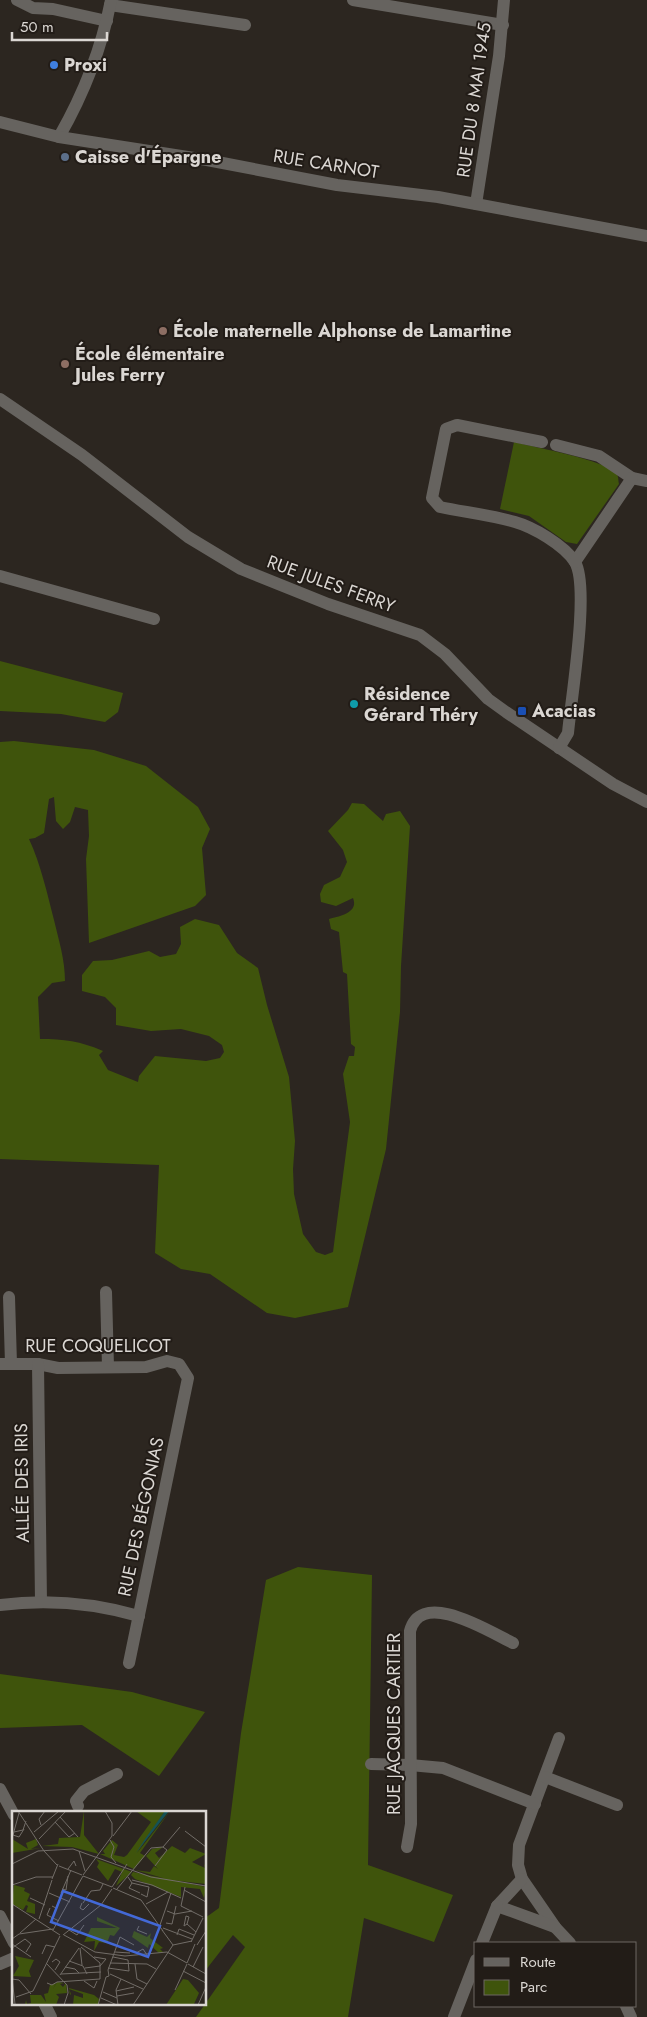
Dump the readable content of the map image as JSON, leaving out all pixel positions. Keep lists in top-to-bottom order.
{
  "streets": {
    "street": [
      "RUE DU 8 MAI 1945",
      "RUE CARNOT",
      "RUE JULES FERRY",
      "RUE COQUELICOT",
      "ALLÉE DES IRIS",
      "RUE DES BÉGONIAS",
      "RUE JACQUES CARTIER"
    ]
  },
  "crossings": [
    ["RUE DU 8 MAI 1945", "RUE CARNOT"],
    ["RUE COQUELICOT", "ALLÉE DES IRIS"],
    ["RUE COQUELICOT", "RUE DES BÉGONIAS"]
  ],
  "places": {
    "other": [
      "Proxi",
      "Caisse d'Épargne",
      "École maternelle Alphonse de Lamartine",
      "École élémentaire Jules Ferry",
      "Résidence Gérard Théry"
    ],
    "transit": ["Acacias"]
  },
  "legend": ["Route", "Parc"],
  "scale_bar": "50 m"
}
